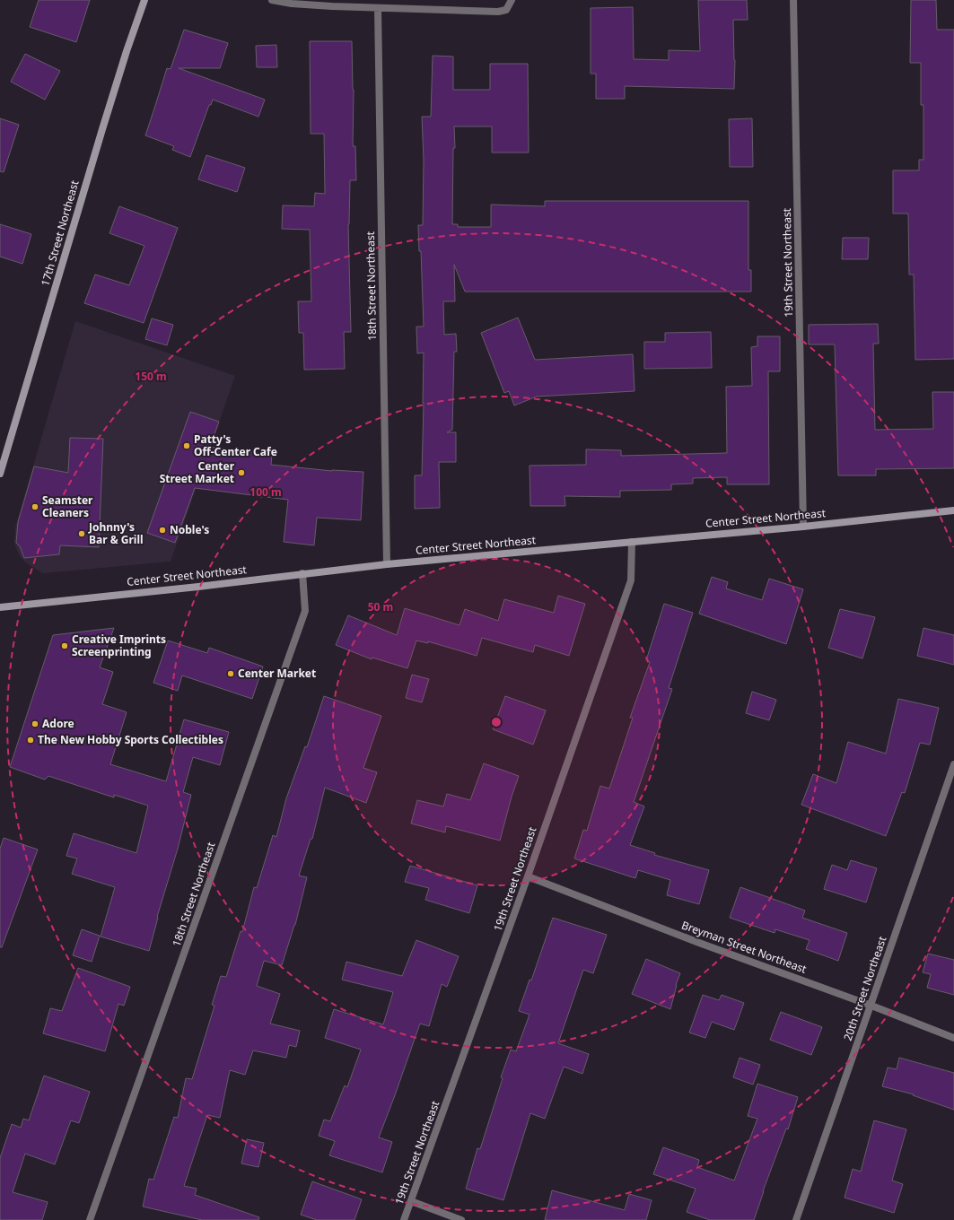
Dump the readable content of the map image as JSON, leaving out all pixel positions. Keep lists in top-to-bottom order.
{
  "streets": {
    "main road": ["17th Street Northeast", "Center Street Northeast"],
    "street": [
      "19th Street Northeast",
      "18th Street Northeast",
      "Breyman Street Northeast",
      "20th Street Northeast"
    ]
  },
  "crossings": [
    ["19th Street Northeast", "Center Street Northeast"],
    ["19th Street Northeast", "Breyman Street Northeast"],
    ["18th Street Northeast", "Center Street Northeast"],
    ["Breyman Street Northeast", "20th Street Northeast"]
  ],
  "places": [
    "Patty's Off-Center Cafe",
    "Center Street Market",
    "Seamster Cleaners",
    "Noble's",
    "Johnny's Bar & Grill",
    "Creative Imprints Screenprinting",
    "Center Market",
    "Adore",
    "The New Hobby Sports Collectibles"
  ],
  "rings": ["150 m", "100 m", "50 m"]
}
